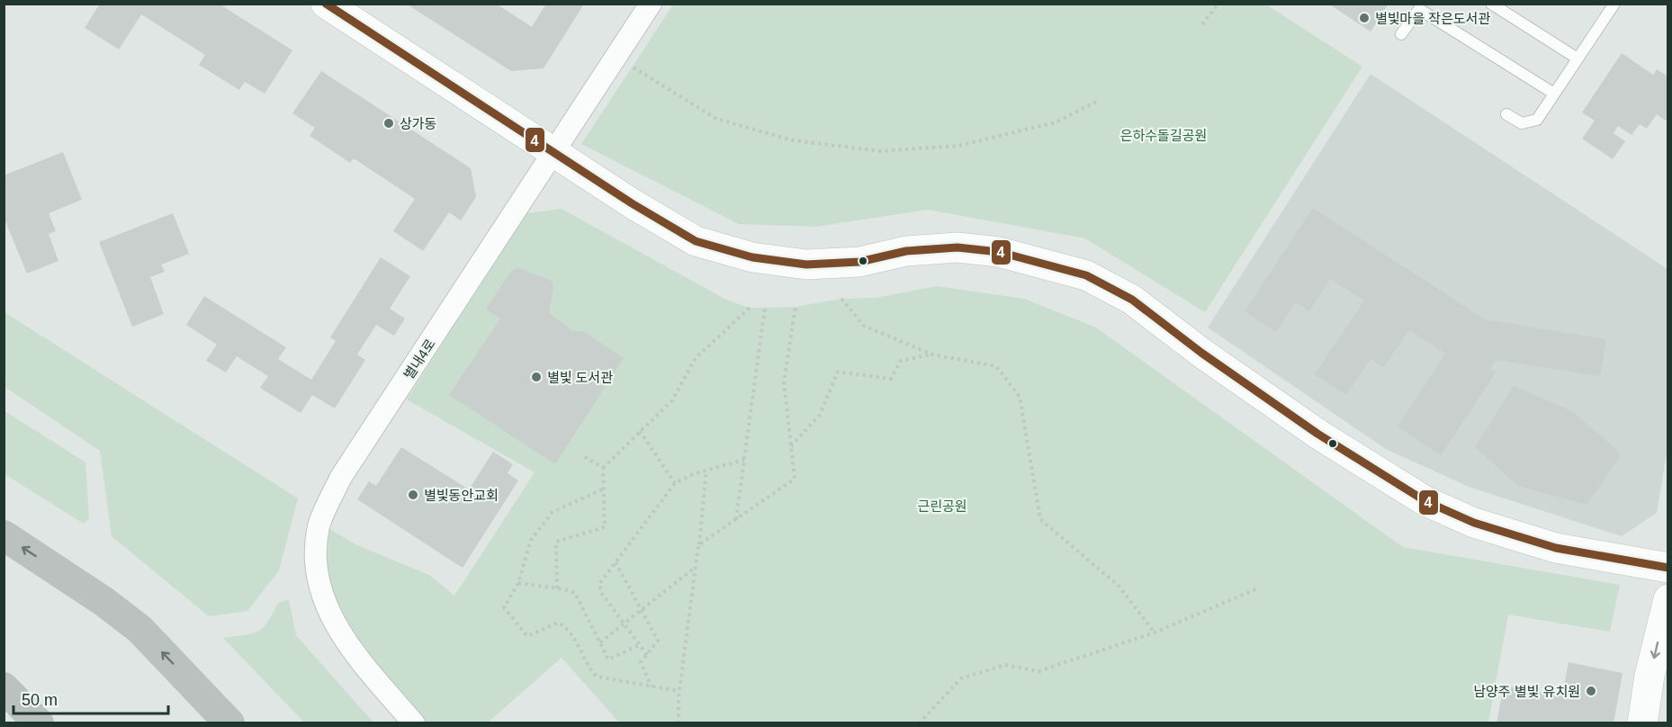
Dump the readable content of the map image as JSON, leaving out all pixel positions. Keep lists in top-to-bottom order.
{
  "streets": {
    "street": ["별내4로"]
  },
  "parks": ["은하수돌길공원", "근린공원"],
  "places": [
    "별빛마을 작은도서관",
    "상가동",
    "별빛 도서관",
    "별빛동안교회",
    "남양주 별빛 유치원"
  ],
  "lines": ["transit line 4"],
  "scale_bar": "50 m"
}
